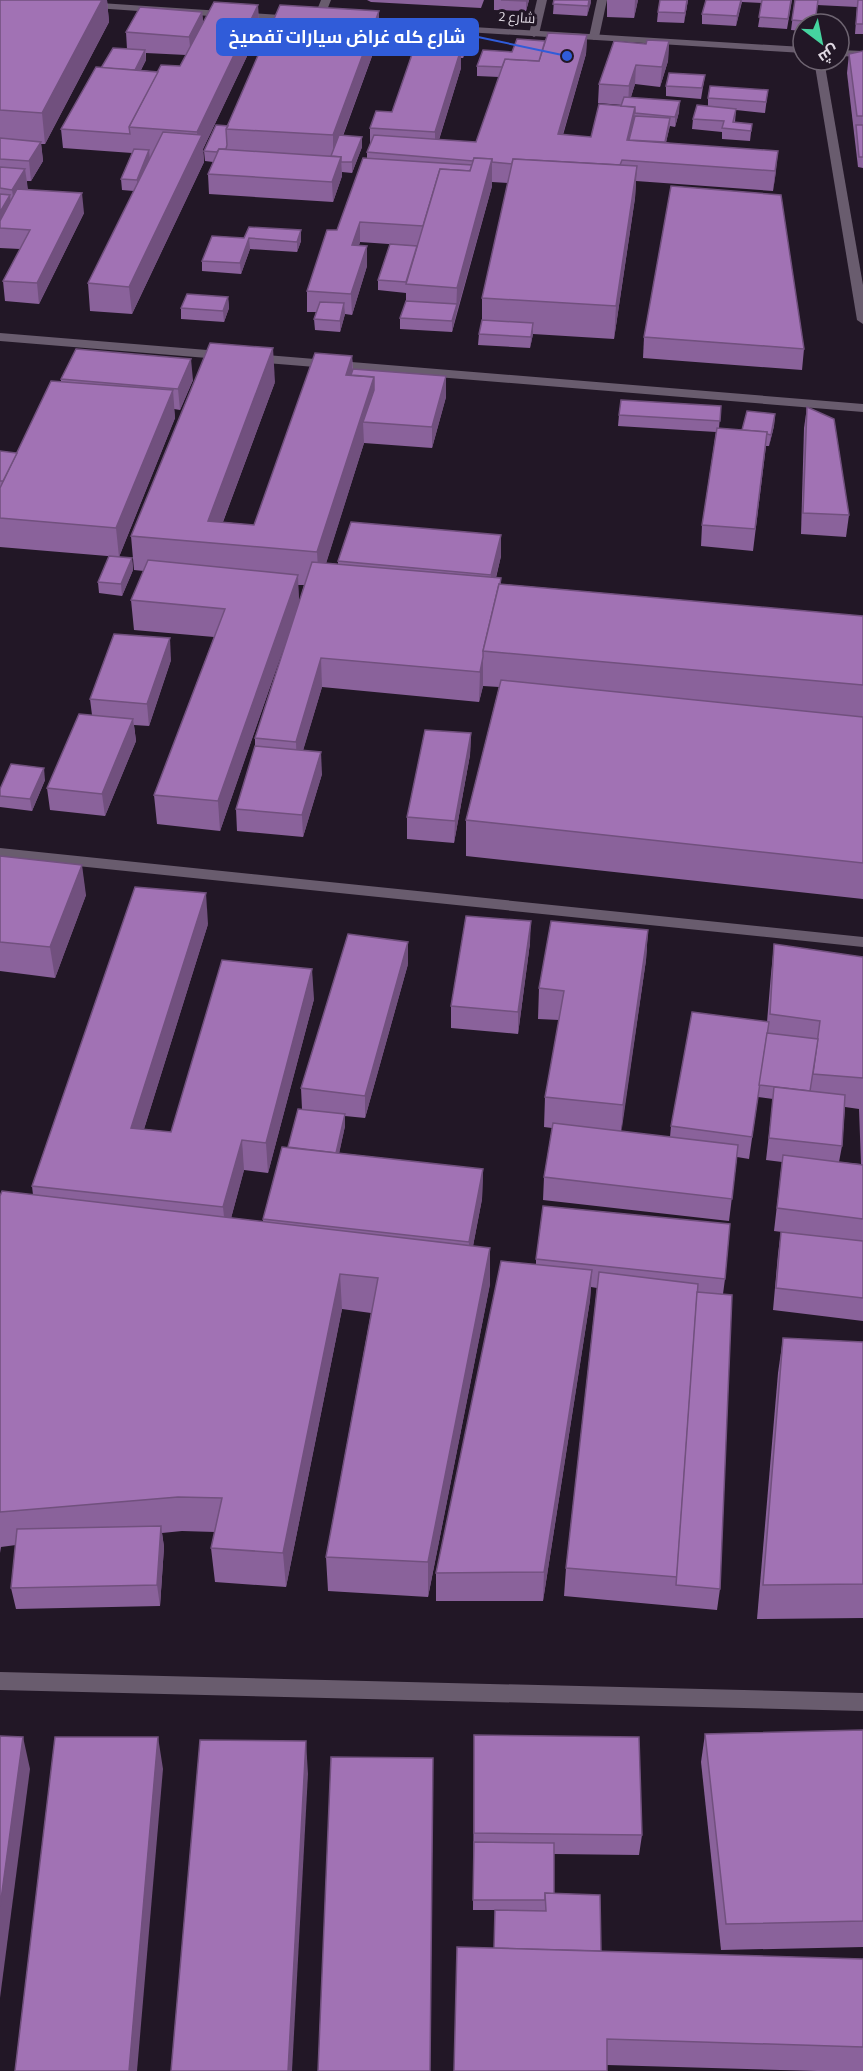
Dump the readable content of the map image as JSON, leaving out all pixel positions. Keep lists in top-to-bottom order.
{
  "streets": {
    "street": ["شارع 2"]
  },
  "places": ["شارع كله غراض سيارات تفصيخ"],
  "north": "bottom right"
}
